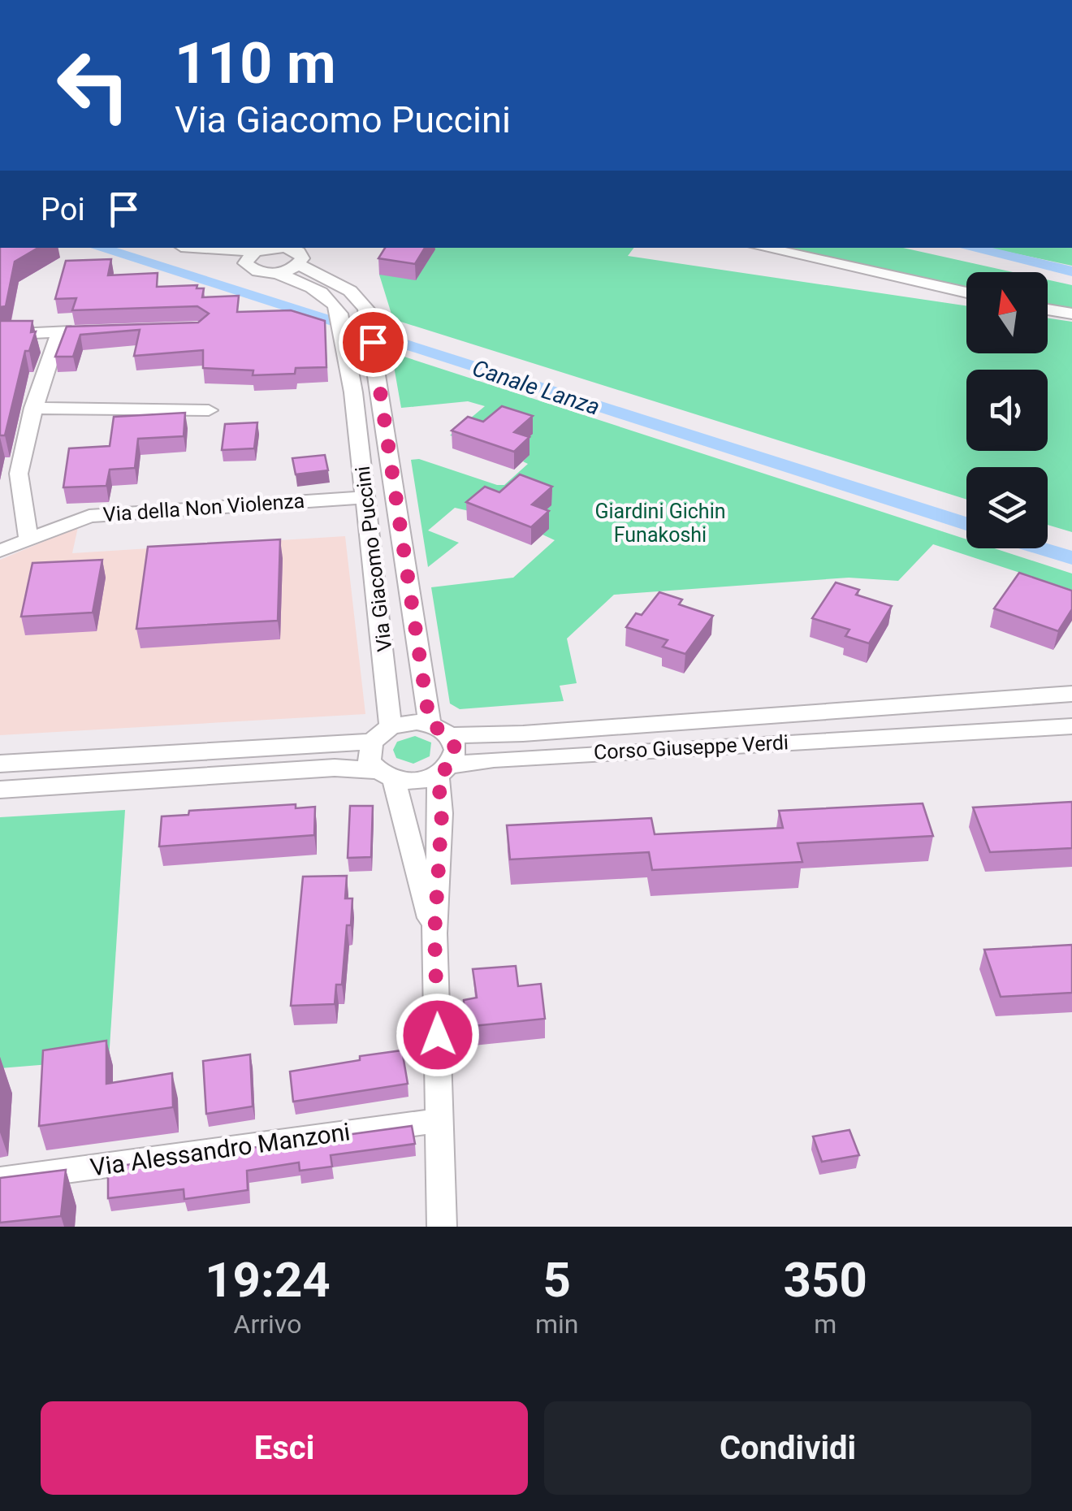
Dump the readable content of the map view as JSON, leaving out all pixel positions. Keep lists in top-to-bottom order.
{
  "streets": {
    "street": [
      "Via della Non Violenza",
      "Via Giacomo Puccini",
      "Corso Giuseppe Verdi",
      "Via Alessandro Manzoni"
    ]
  },
  "crossings": [
    ["Via della Non Violenza", "Via Giacomo Puccini"],
    ["Via Giacomo Puccini", "Corso Giuseppe Verdi"]
  ],
  "water": ["Canale Lanza"],
  "parks": ["Giardini Gichin Funakoshi"],
  "north": "top",
  "page": {
    "turn": ["110 m", "Via Giacomo Puccini"],
    "then": "Poi",
    "eta": [
      "19:24",
      "Arrivo",
      "5",
      "min",
      "350",
      "m"
    ],
    "buttons": ["Esci", "Condividi"]
  }
}
